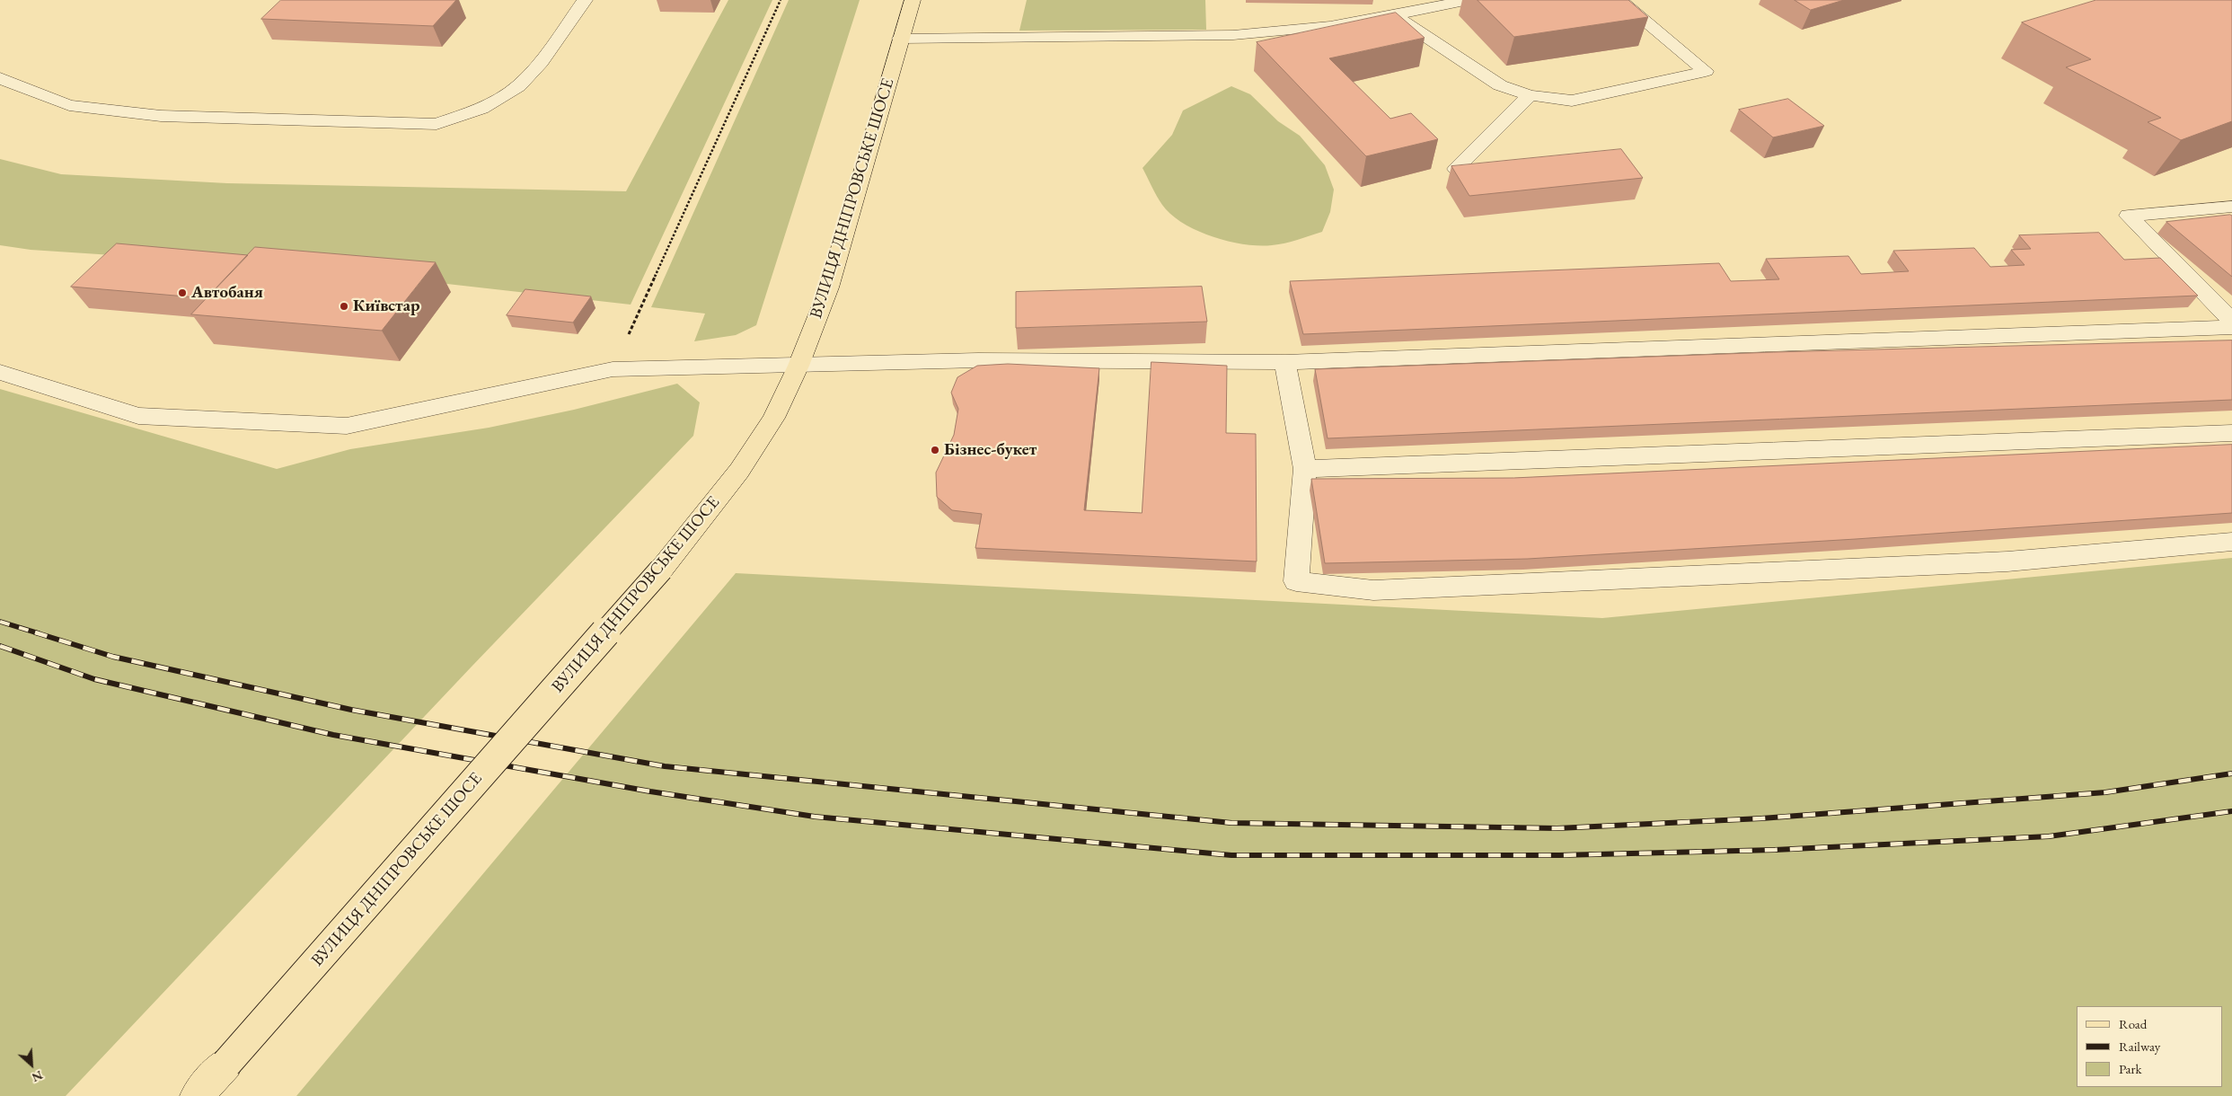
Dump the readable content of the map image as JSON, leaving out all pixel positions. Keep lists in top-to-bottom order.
{
  "streets": {
    "main road": ["ВУЛИЦЯ ДНІПРОВСЬКЕ ШОСЕ"]
  },
  "places": ["Автобаня", "Київстар", "Бізнес-букет"],
  "legend": ["Road", "Railway", "Park"],
  "north": "bottom right"
}
